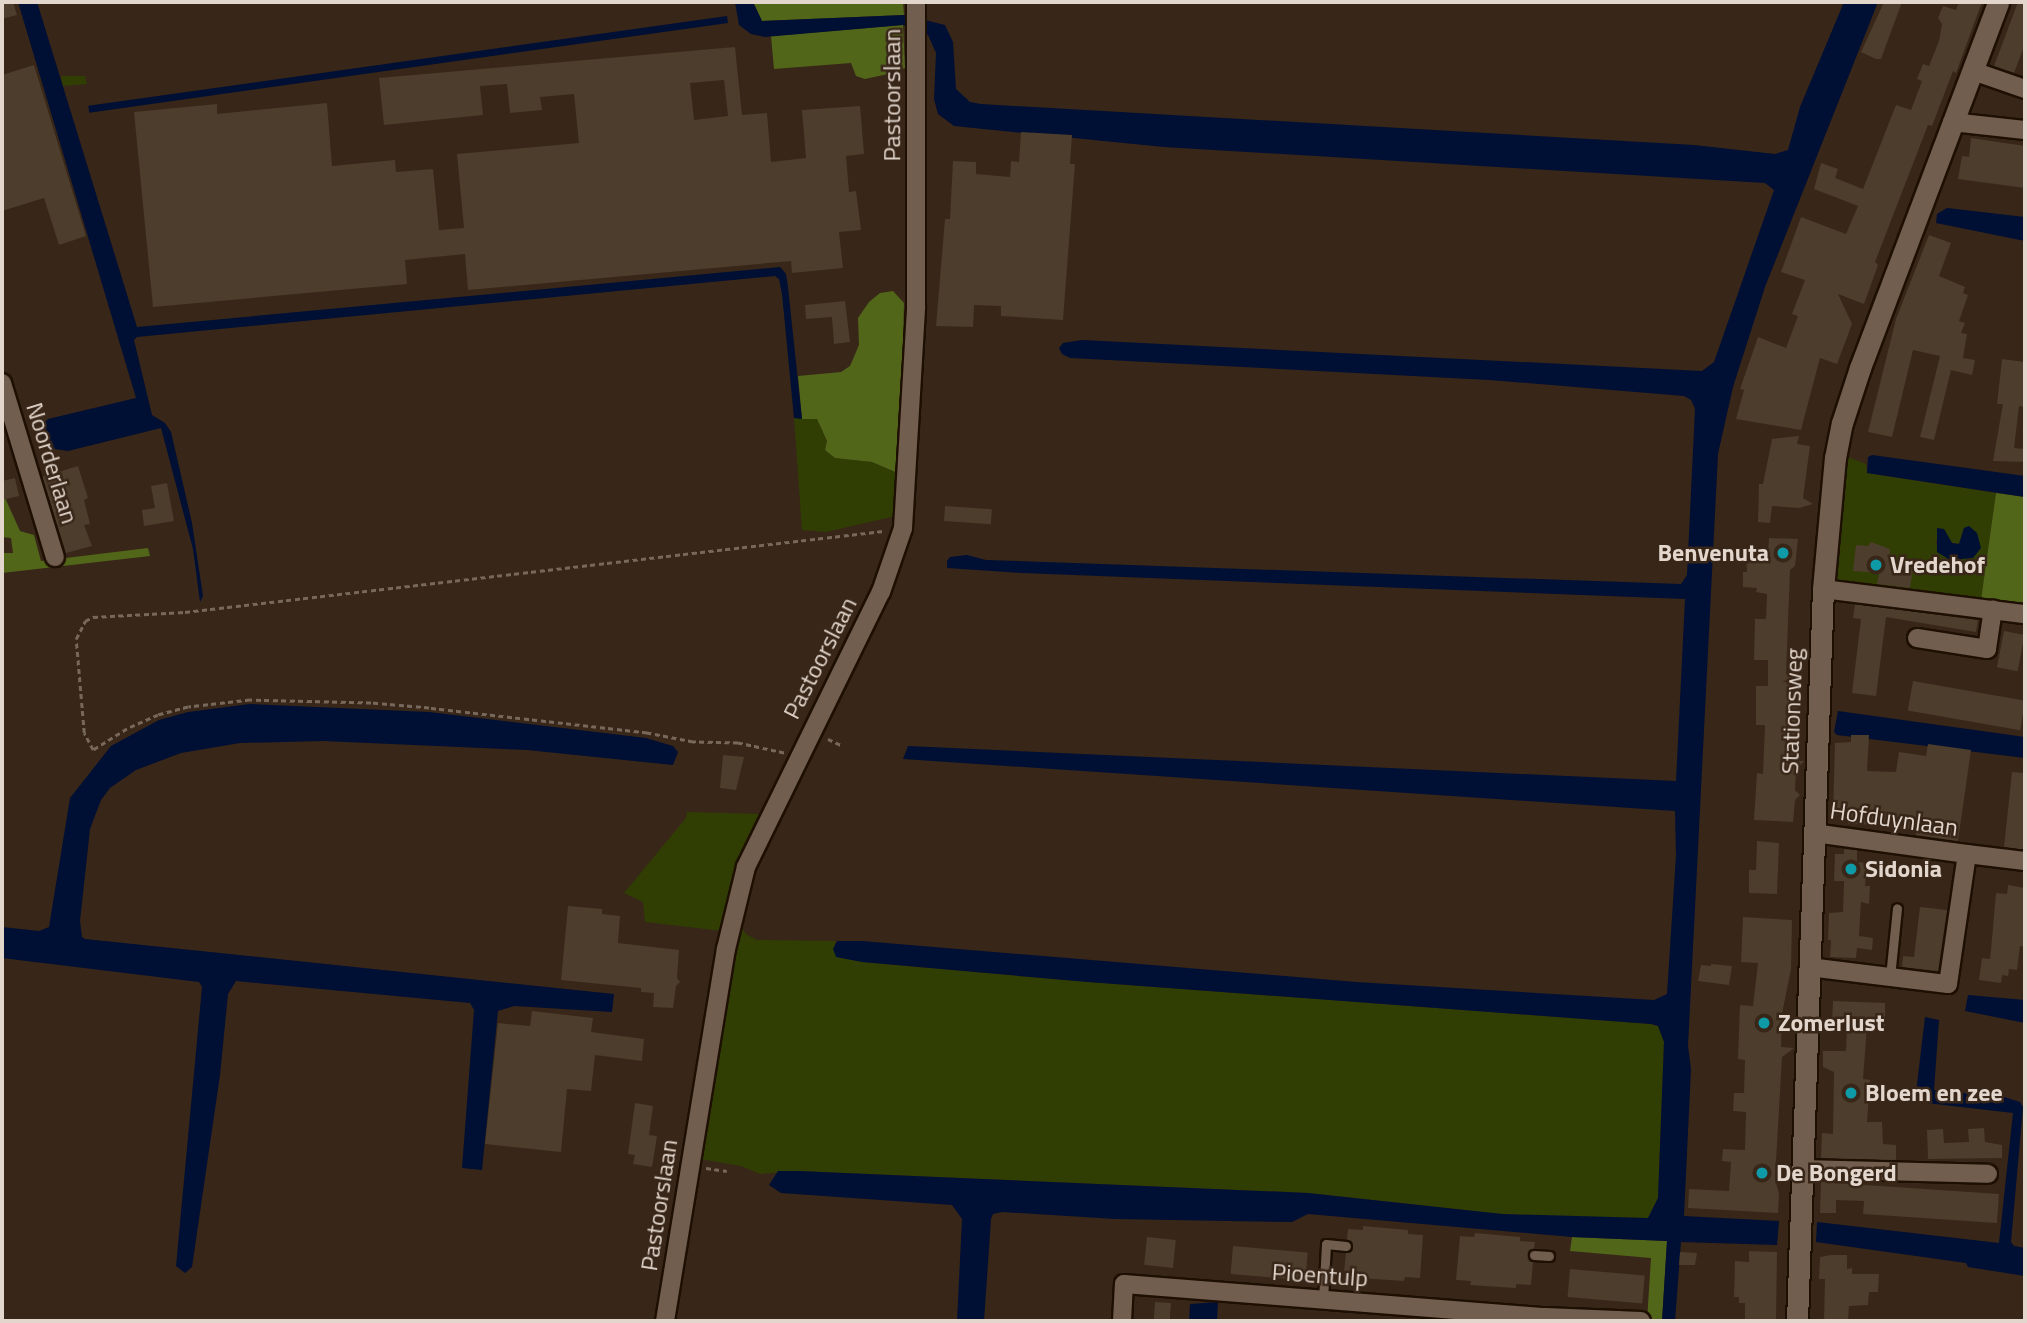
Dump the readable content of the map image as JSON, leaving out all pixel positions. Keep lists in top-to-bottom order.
{
  "streets": {
    "street": [
      "Pastoorslaan",
      "Noorderlaan",
      "Stationsweg",
      "Hofduynlaan",
      "Pioentulp"
    ]
  },
  "crossings": [
    ["Stationsweg", "Hofduynlaan"]
  ],
  "places": [
    "Benvenuta",
    "Vredehof",
    "Sidonia",
    "Zomerlust",
    "Bloem en zee",
    "De Bongerd"
  ]
}
